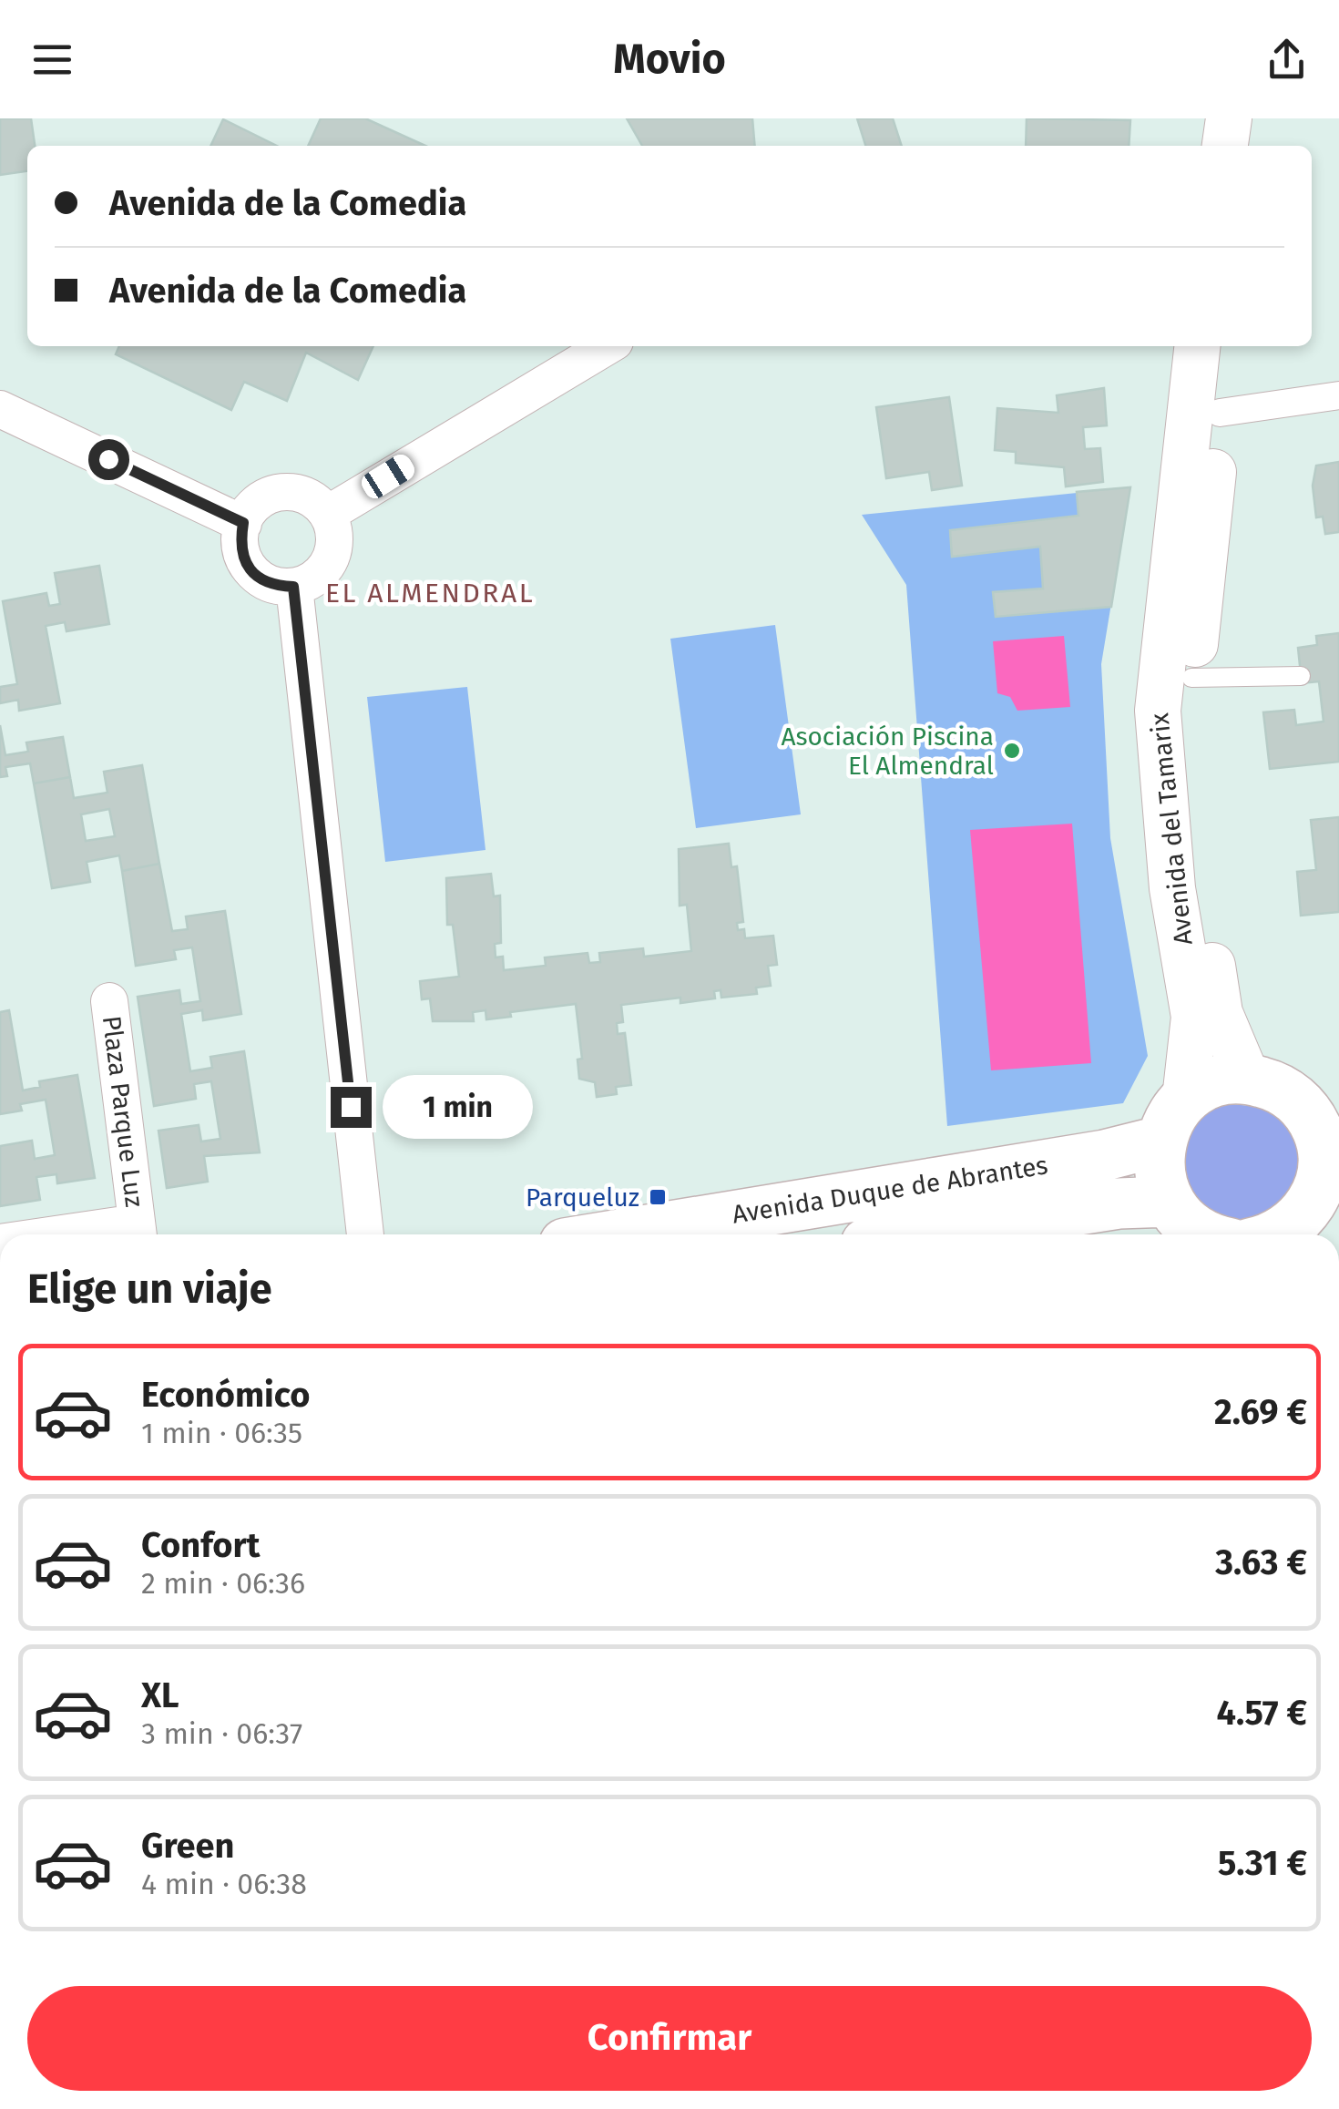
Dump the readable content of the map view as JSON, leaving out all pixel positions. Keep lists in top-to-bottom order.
{
  "streets": {
    "main road": ["Avenida Duque de Abrantes"],
    "street": ["Avenida del Tamarix", "Plaza Parque Luz"]
  },
  "districts": ["EL ALMENDRAL"],
  "places": {
    "other": ["Asociación Piscina El Almendral"],
    "transit": ["Parqueluz"]
  },
  "page": {
    "header": "Movio",
    "banner": ["Avenida de la Comedia", "Avenida de la Comedia"],
    "bubble": "1 min",
    "heading": "Elige un viaje",
    "list": [
      {
        "name": "Económico",
        "note": "1 min · 06:35",
        "value": "2.69 €"
      },
      {
        "name": "Confort",
        "note": "2 min · 06:36",
        "value": "3.63 €"
      },
      {
        "name": "XL",
        "note": "3 min · 06:37",
        "value": "4.57 €"
      },
      {
        "name": "Green",
        "note": "4 min · 06:38",
        "value": "5.31 €"
      }
    ],
    "buttons": "Confirmar"
  }
}
